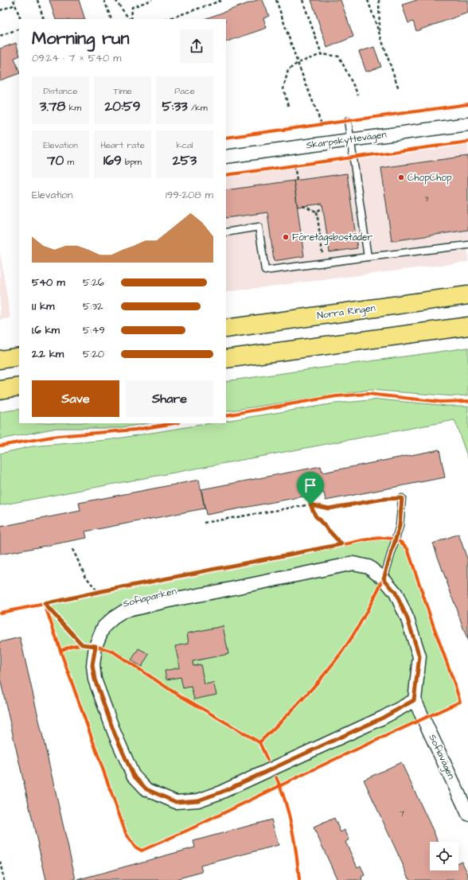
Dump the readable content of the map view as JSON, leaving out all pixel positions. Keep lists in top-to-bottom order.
{
  "streets": {
    "main road": ["Norra Ringen"],
    "street": ["Skarpskyttevägen", "Sofiaparken", "Sofiavägen"]
  },
  "crossings": [
    ["Sofiaparken", "Sofiavägen"]
  ],
  "places": ["ChopChop", "Företagsbostäder"],
  "house_numbers": ["3", "7"],
  "page": {
    "heading": ["Morning run", "09:24 · 7 × 540 m"],
    "stats": [
      ["Distance", "3.78 km"],
      ["Time", "20:59"],
      ["Pace", "5:33 /km"],
      ["Elevation", "70 m"],
      ["Heart rate", "169 bpm"],
      ["kcal", "253"]
    ],
    "chart": ["Elevation", "199–208 m"],
    "list": [
      {
        "name": "540 m",
        "note": "5:26"
      },
      {
        "name": "1.1 km",
        "note": "5:32"
      },
      {
        "name": "1.6 km",
        "note": "5:49"
      },
      {
        "name": "2.2 km",
        "note": "5:20"
      }
    ],
    "buttons": ["Save", "Share"]
  }
}
